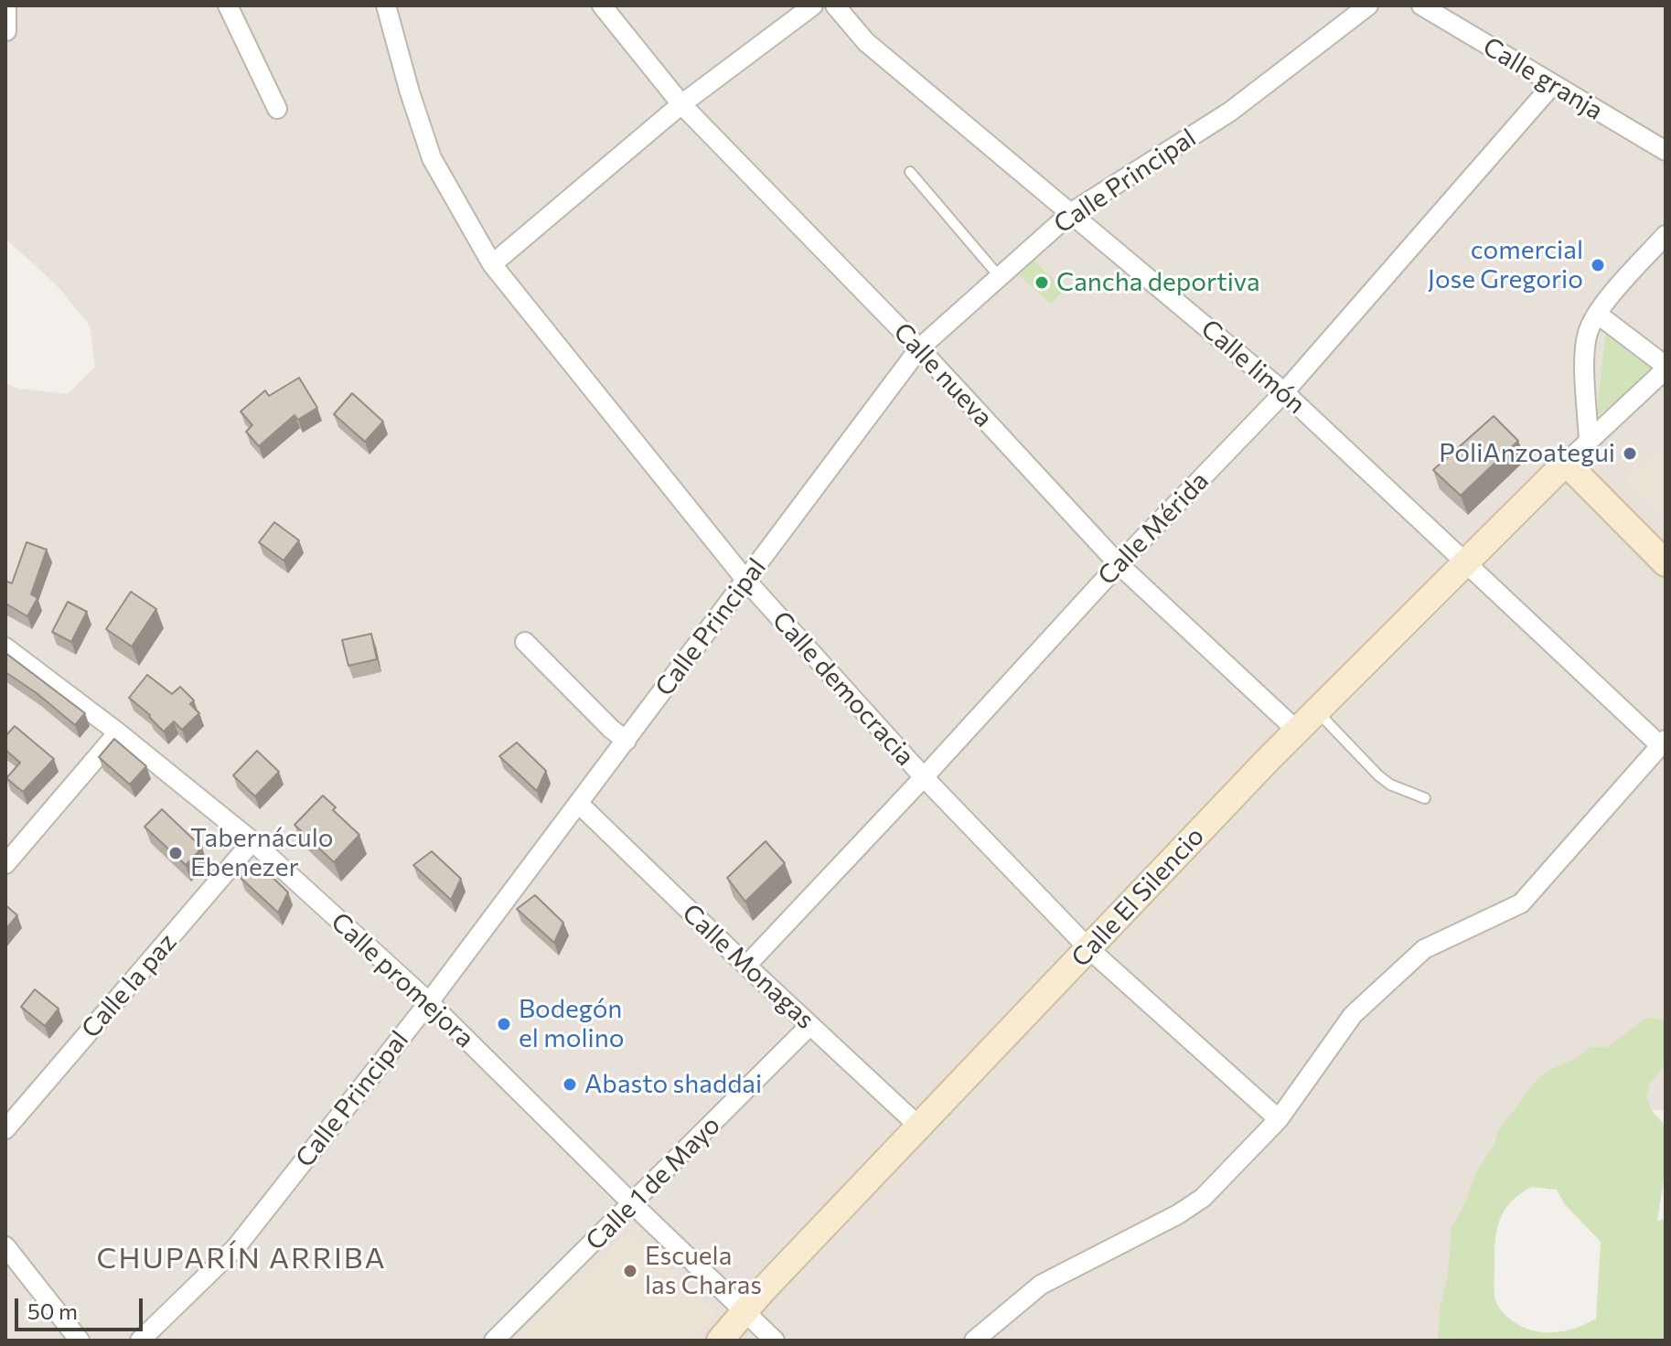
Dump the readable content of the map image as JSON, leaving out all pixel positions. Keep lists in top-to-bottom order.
{
  "streets": {
    "street": [
      "Calle granja",
      "Calle Principal",
      "Calle limón",
      "Calle nueva",
      "Calle Mérida",
      "Calle democracia",
      "Calle El Silencio",
      "Calle Monagas",
      "Calle promejora",
      "Calle la paz",
      "Calle 1 de Mayo"
    ]
  },
  "crossings": [
    ["Calle granja", "Calle Mérida"],
    ["Calle Principal", "Calle limón"],
    ["Calle Principal", "Calle nueva"],
    ["Calle Principal", "Calle democracia"],
    ["Calle Principal", "Calle Monagas"],
    ["Calle Principal", "Calle promejora"],
    ["Calle limón", "Calle Mérida"],
    ["Calle limón", "Calle El Silencio"],
    ["Calle nueva", "Calle Mérida"],
    ["Calle nueva", "Calle El Silencio"],
    ["Calle Mérida", "Calle democracia"],
    ["Calle Mérida", "Calle Monagas"],
    ["Calle democracia", "Calle El Silencio"],
    ["Calle El Silencio", "Calle Monagas"],
    ["Calle El Silencio", "Calle promejora"],
    ["Calle Monagas", "Calle 1 de Mayo"],
    ["Calle promejora", "Calle la paz"],
    ["Calle promejora", "Calle 1 de Mayo"]
  ],
  "districts": ["CHUPARÍN ARRIBA"],
  "places": [
    "comercial Jose Gregorio",
    "Cancha deportiva",
    "PoliAnzoategui",
    "Tabernáculo Ebenezer",
    "Bodegón el molino",
    "Abasto shaddai",
    "Escuela las Charas"
  ],
  "scale_bar": "50 m"
}
